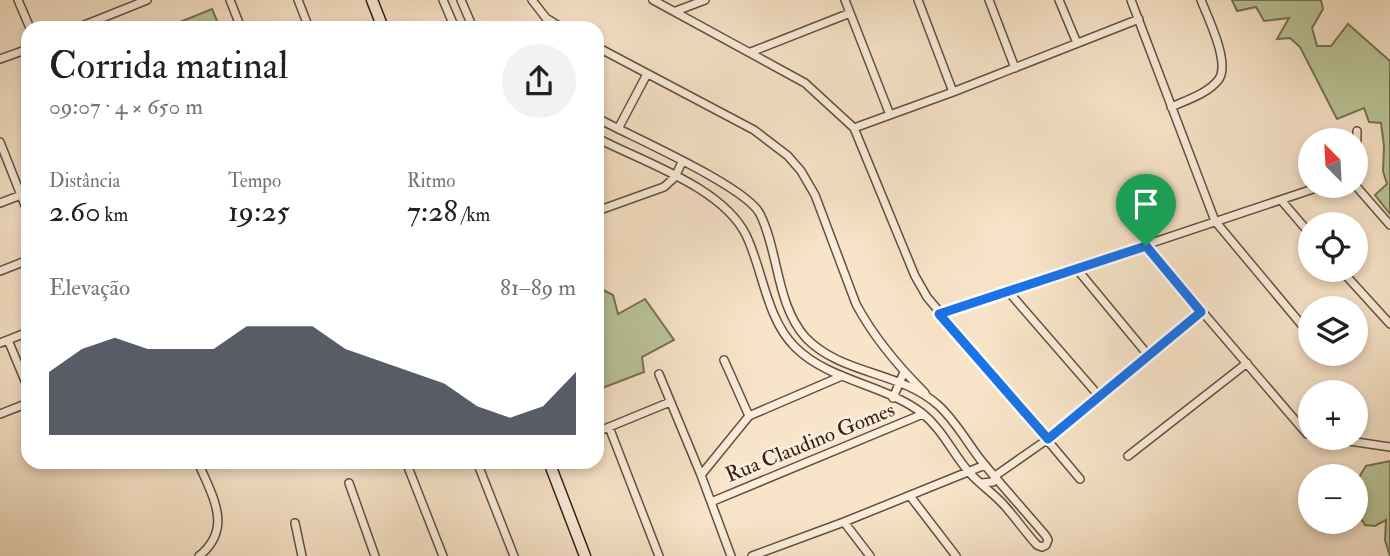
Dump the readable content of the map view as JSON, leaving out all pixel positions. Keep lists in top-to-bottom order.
{
  "streets": {
    "street": ["Rua Claudino Gomes"]
  },
  "north": "top left",
  "page": {
    "heading": ["Corrida matinal", "09:07 · 4 × 650 m"],
    "map_buttons": ["+", "−"],
    "stats": [
      ["Distância", "2.60 km"],
      ["Tempo", "19:25"],
      ["Ritmo", "7:28 /km"]
    ],
    "chart": ["Elevação", "81–89 m"]
  }
}
